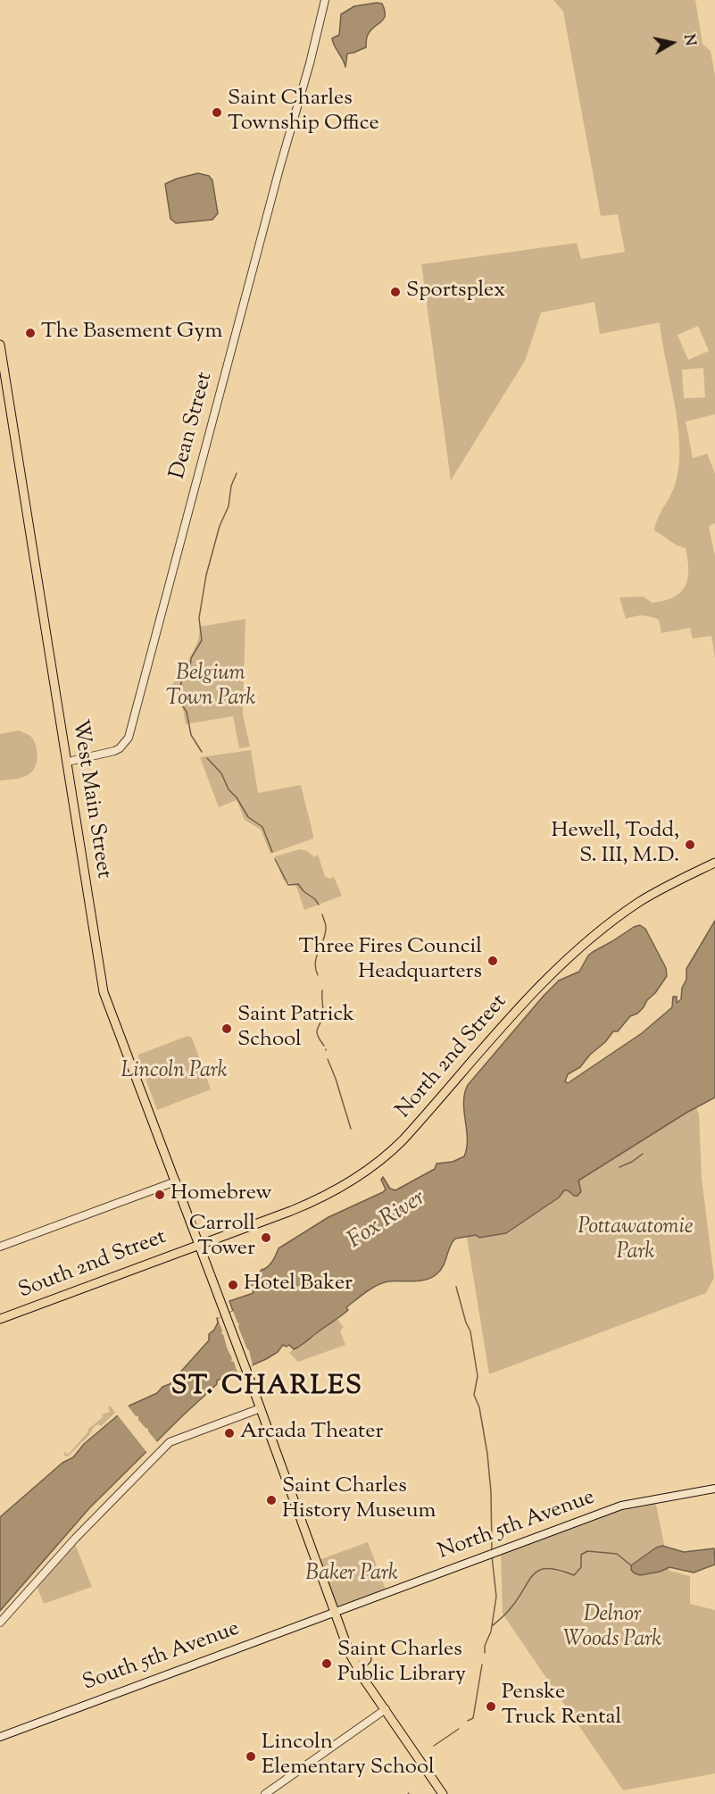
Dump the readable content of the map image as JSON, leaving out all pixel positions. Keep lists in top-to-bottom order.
{
  "streets": {
    "main road": [
      "West Main Street",
      "North 2nd Street",
      "South 2nd Street",
      "North 5th Avenue",
      "South 5th Avenue"
    ],
    "street": ["Dean Street"]
  },
  "crossings": [
    ["Dean Street", "West Main Street"],
    ["West Main Street", "North 2nd Street"],
    ["West Main Street", "South 2nd Street"],
    ["West Main Street", "North 5th Avenue"],
    ["West Main Street", "South 5th Avenue"],
    ["North 2nd Street", "South 2nd Street"],
    ["North 5th Avenue", "South 5th Avenue"]
  ],
  "districts": ["ST. CHARLES"],
  "water": ["Fox River"],
  "parks": [
    "Belgium Town Park",
    "Lincoln Park",
    "Pottawatomie Park",
    "Baker Park",
    "Delnor Woods Park"
  ],
  "places": [
    "Saint Charles Township Office",
    "Sportsplex",
    "The Basement Gym",
    "Hewell, Todd, S. III, M.D.",
    "Three Fires Council Headquarters",
    "Saint Patrick School",
    "Homebrew",
    "Carroll Tower",
    "Hotel Baker",
    "Arcada Theater",
    "Saint Charles History Museum",
    "Saint Charles Public Library",
    "Penske Truck Rental",
    "Lincoln Elementary School"
  ],
  "north": "right"
}
